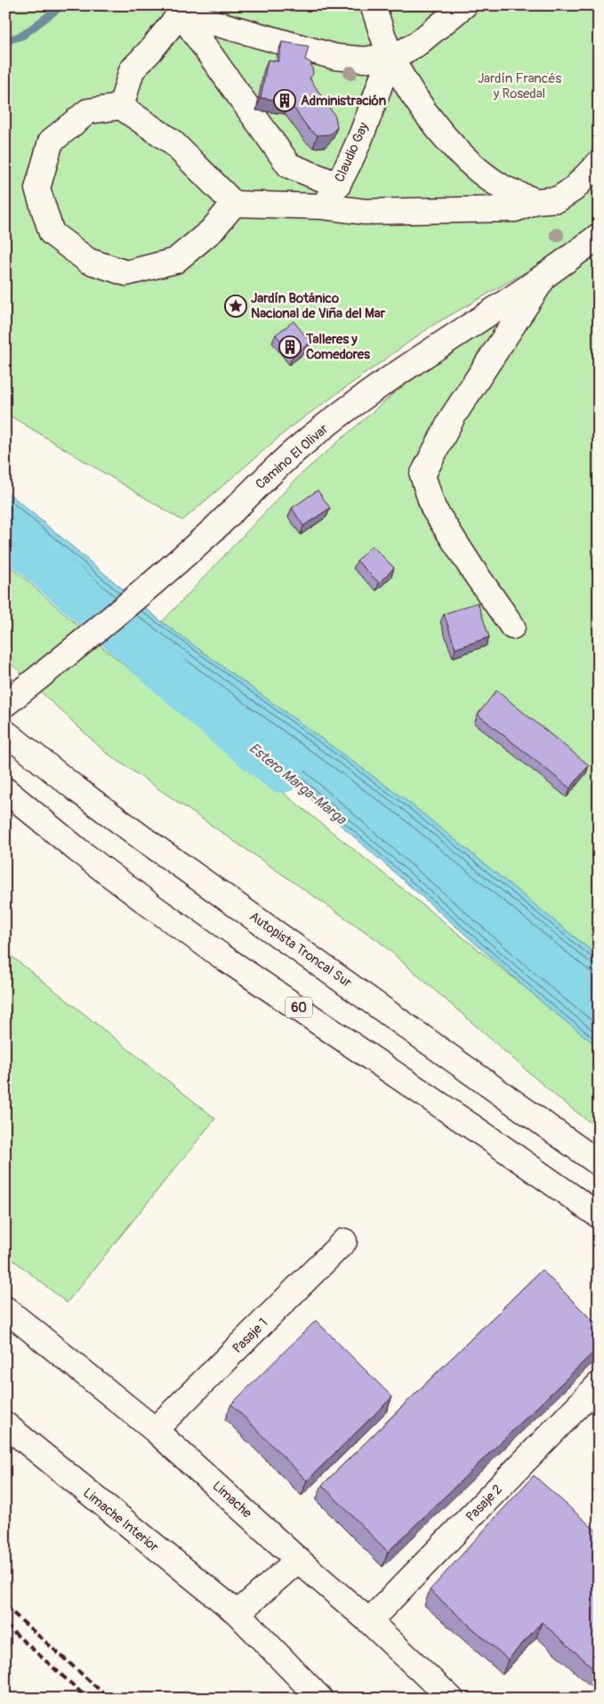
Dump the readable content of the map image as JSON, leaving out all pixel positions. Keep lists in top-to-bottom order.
{
  "streets": {
    "main road": [
      "Claudio Gay",
      "Camino El Olivar",
      "Autopista Troncal Sur",
      "60",
      "Pasaje 1",
      "Limache",
      "Pasaje 2",
      "Limache Interior"
    ]
  },
  "crossings": [
    ["Pasaje 1", "Limache"],
    ["Limache", "Pasaje 2"]
  ],
  "water": ["Estero Marga-Marga"],
  "parks": ["Jardín Francés y Rosedal"],
  "places": {
    "building": ["Administración", "Talleres y Comedores"],
    "place": ["Jardín Botánico Nacional de Viña del Mar"]
  }
}
